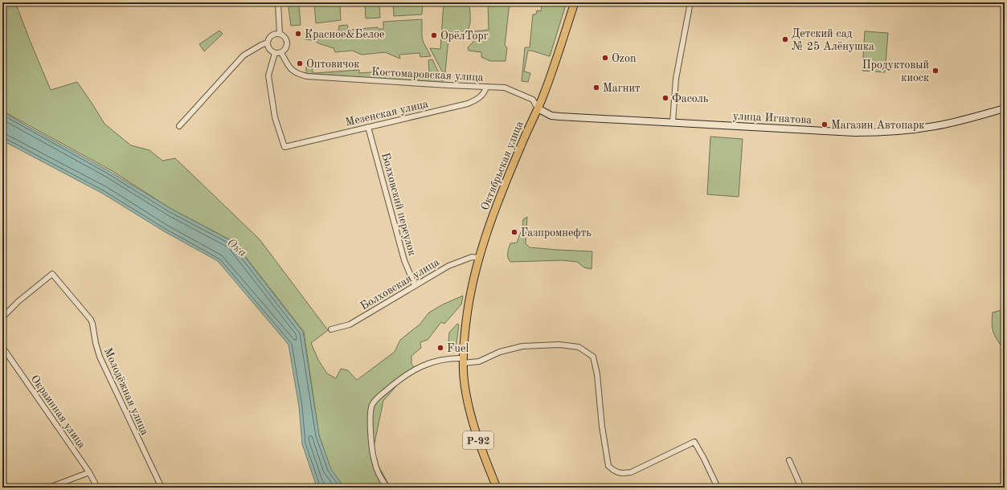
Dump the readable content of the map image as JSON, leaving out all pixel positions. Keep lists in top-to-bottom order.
{
  "streets": {
    "main road": ["улица Игнатова", "Октябрьская улица", "Р-92"],
    "street": [
      "Костомаровская улица",
      "Мезенская улица",
      "Болховский переулок",
      "Болховская улица",
      "Молодёжная улица",
      "Окраинная улица"
    ]
  },
  "crossings": [
    ["Костомаровская улица", "Мезенская улица"],
    ["Костомаровская улица", "улица Игнатова"],
    ["Костомаровская улица", "Октябрьская улица"],
    ["Мезенская улица", "Болховский переулок"],
    ["улица Игнатова", "Октябрьская улица"],
    ["Октябрьская улица", "Болховская улица"],
    ["Октябрьская улица", "Р-92"],
    ["Болховский переулок", "Болховская улица"]
  ],
  "water": ["Ока"],
  "places": [
    "Красное&Белое",
    "ОрёлТорг",
    "Детский сад № 25 Алёнушка",
    "Ozon",
    "Оптовичок",
    "Продуктовый киоск",
    "Магнит",
    "Фасоль",
    "Магазин Автопарк",
    "Газпромнефть",
    "Fuel"
  ]
}
